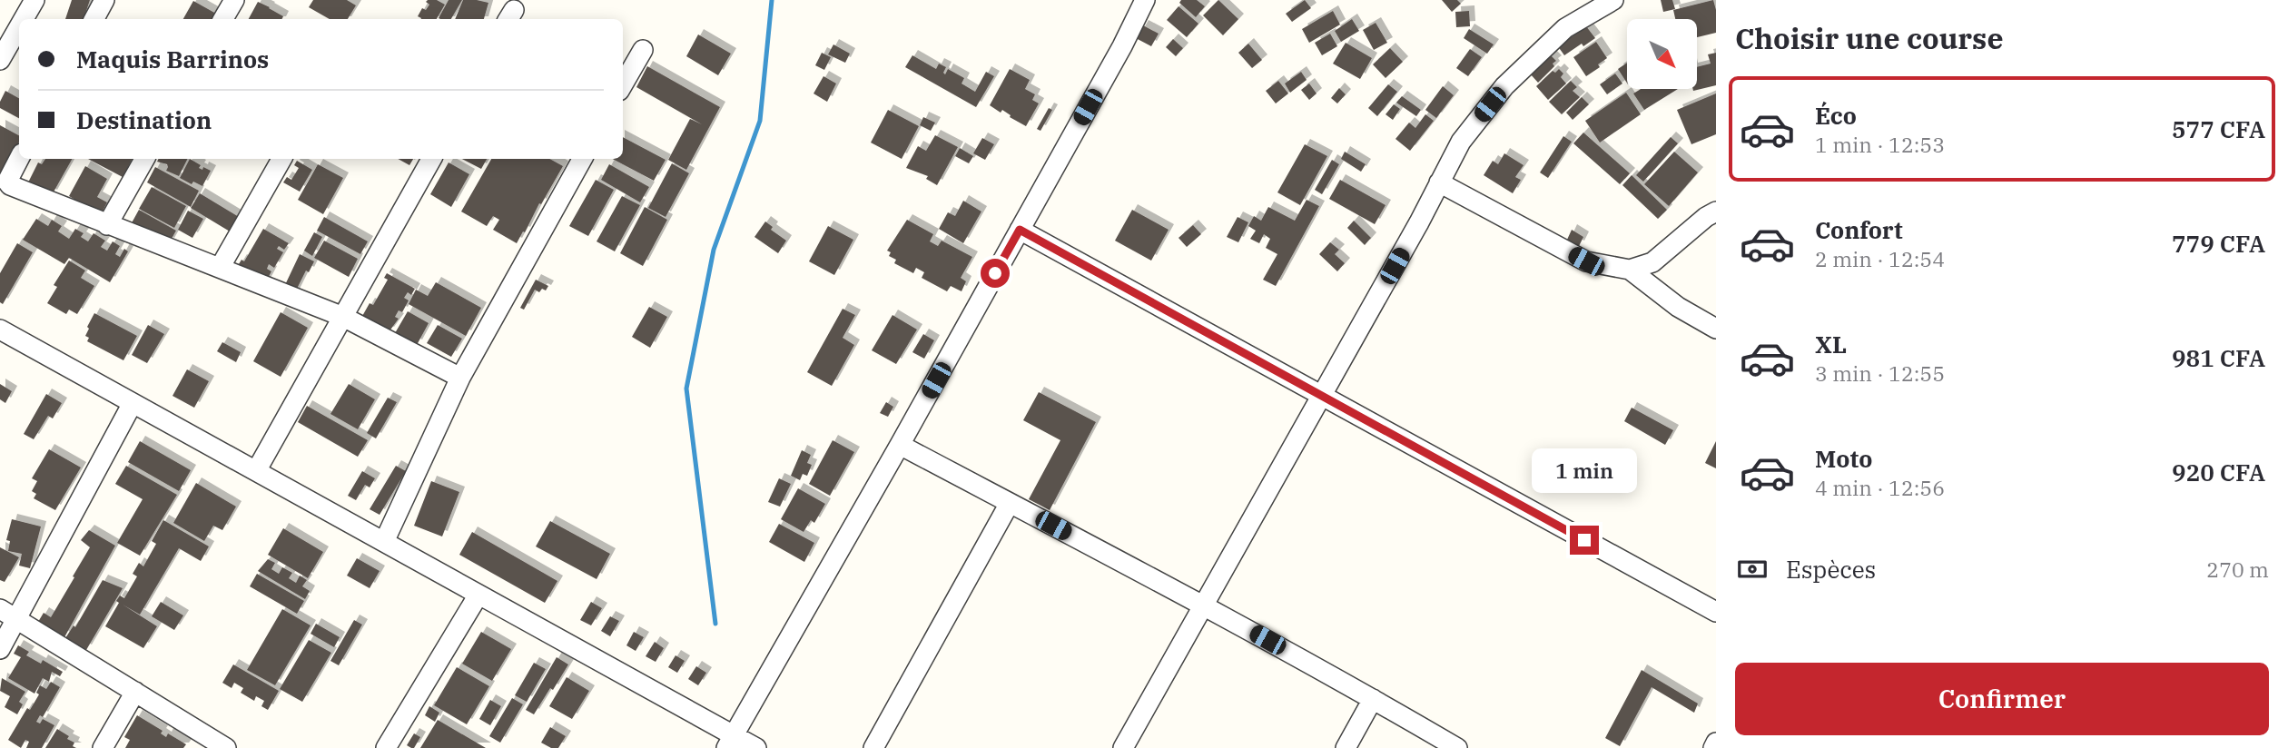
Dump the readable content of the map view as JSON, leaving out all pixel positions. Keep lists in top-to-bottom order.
{
  "north": "bottom right",
  "page": {
    "heading": "Choisir une course",
    "banner": ["Maquis Barrinos", "Destination"],
    "list": [
      {
        "name": "Éco",
        "note": "1 min · 12:53",
        "value": "577 CFA"
      },
      {
        "name": "Confort",
        "note": "2 min · 12:54",
        "value": "779 CFA"
      },
      {
        "name": "XL",
        "note": "3 min · 12:55",
        "value": "981 CFA"
      },
      {
        "name": "Moto",
        "note": "4 min · 12:56",
        "value": "920 CFA"
      }
    ],
    "bubble": "1 min",
    "pay": ["Espèces", "270 m"],
    "buttons": "Confirmer"
  }
}
